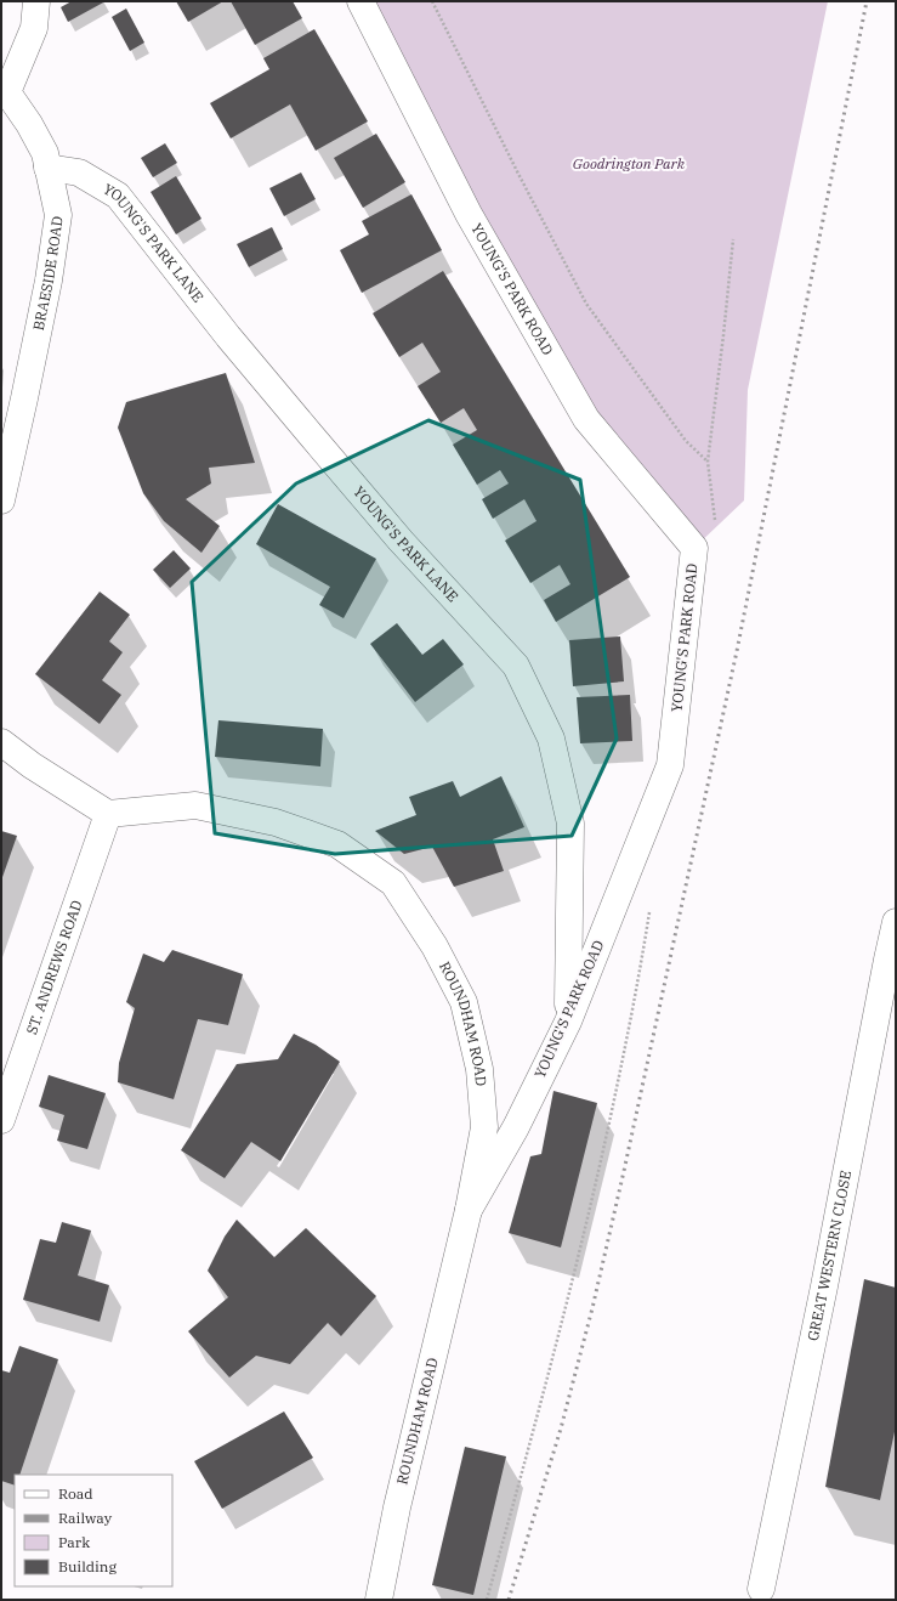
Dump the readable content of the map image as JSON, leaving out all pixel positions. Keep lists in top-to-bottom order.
{
  "streets": {
    "street": [
      "YOUNG'S PARK LANE",
      "BRAESIDE ROAD",
      "YOUNG'S PARK ROAD",
      "ST. ANDREWS ROAD",
      "ROUNDHAM ROAD",
      "GREAT WESTERN CLOSE"
    ]
  },
  "crossings": [
    ["YOUNG'S PARK LANE", "BRAESIDE ROAD"],
    ["YOUNG'S PARK LANE", "YOUNG'S PARK ROAD"],
    ["YOUNG'S PARK ROAD", "ROUNDHAM ROAD"],
    ["ST. ANDREWS ROAD", "ROUNDHAM ROAD"]
  ],
  "parks": ["Goodrington Park"],
  "legend": [
    "Road",
    "Railway",
    "Park",
    "Building"
  ]
}
